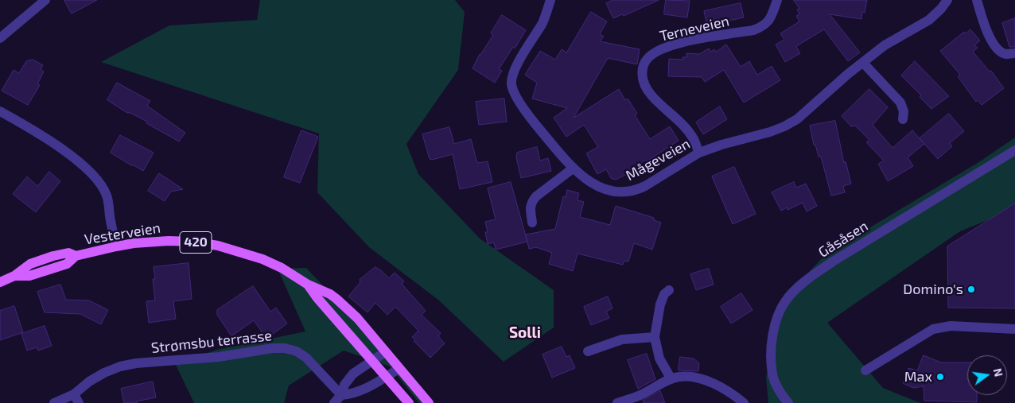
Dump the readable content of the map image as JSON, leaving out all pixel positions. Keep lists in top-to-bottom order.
{
  "streets": {
    "main road": ["Vesterveien", "420"],
    "street": [
      "Terneveien",
      "Mågeveien",
      "Gåsåsen",
      "Strømsbu terrasse"
    ]
  },
  "crossings": [
    ["Terneveien", "Mågeveien"]
  ],
  "districts": ["Solli"],
  "places": ["Domino's", "Max"],
  "north": "right"
}
